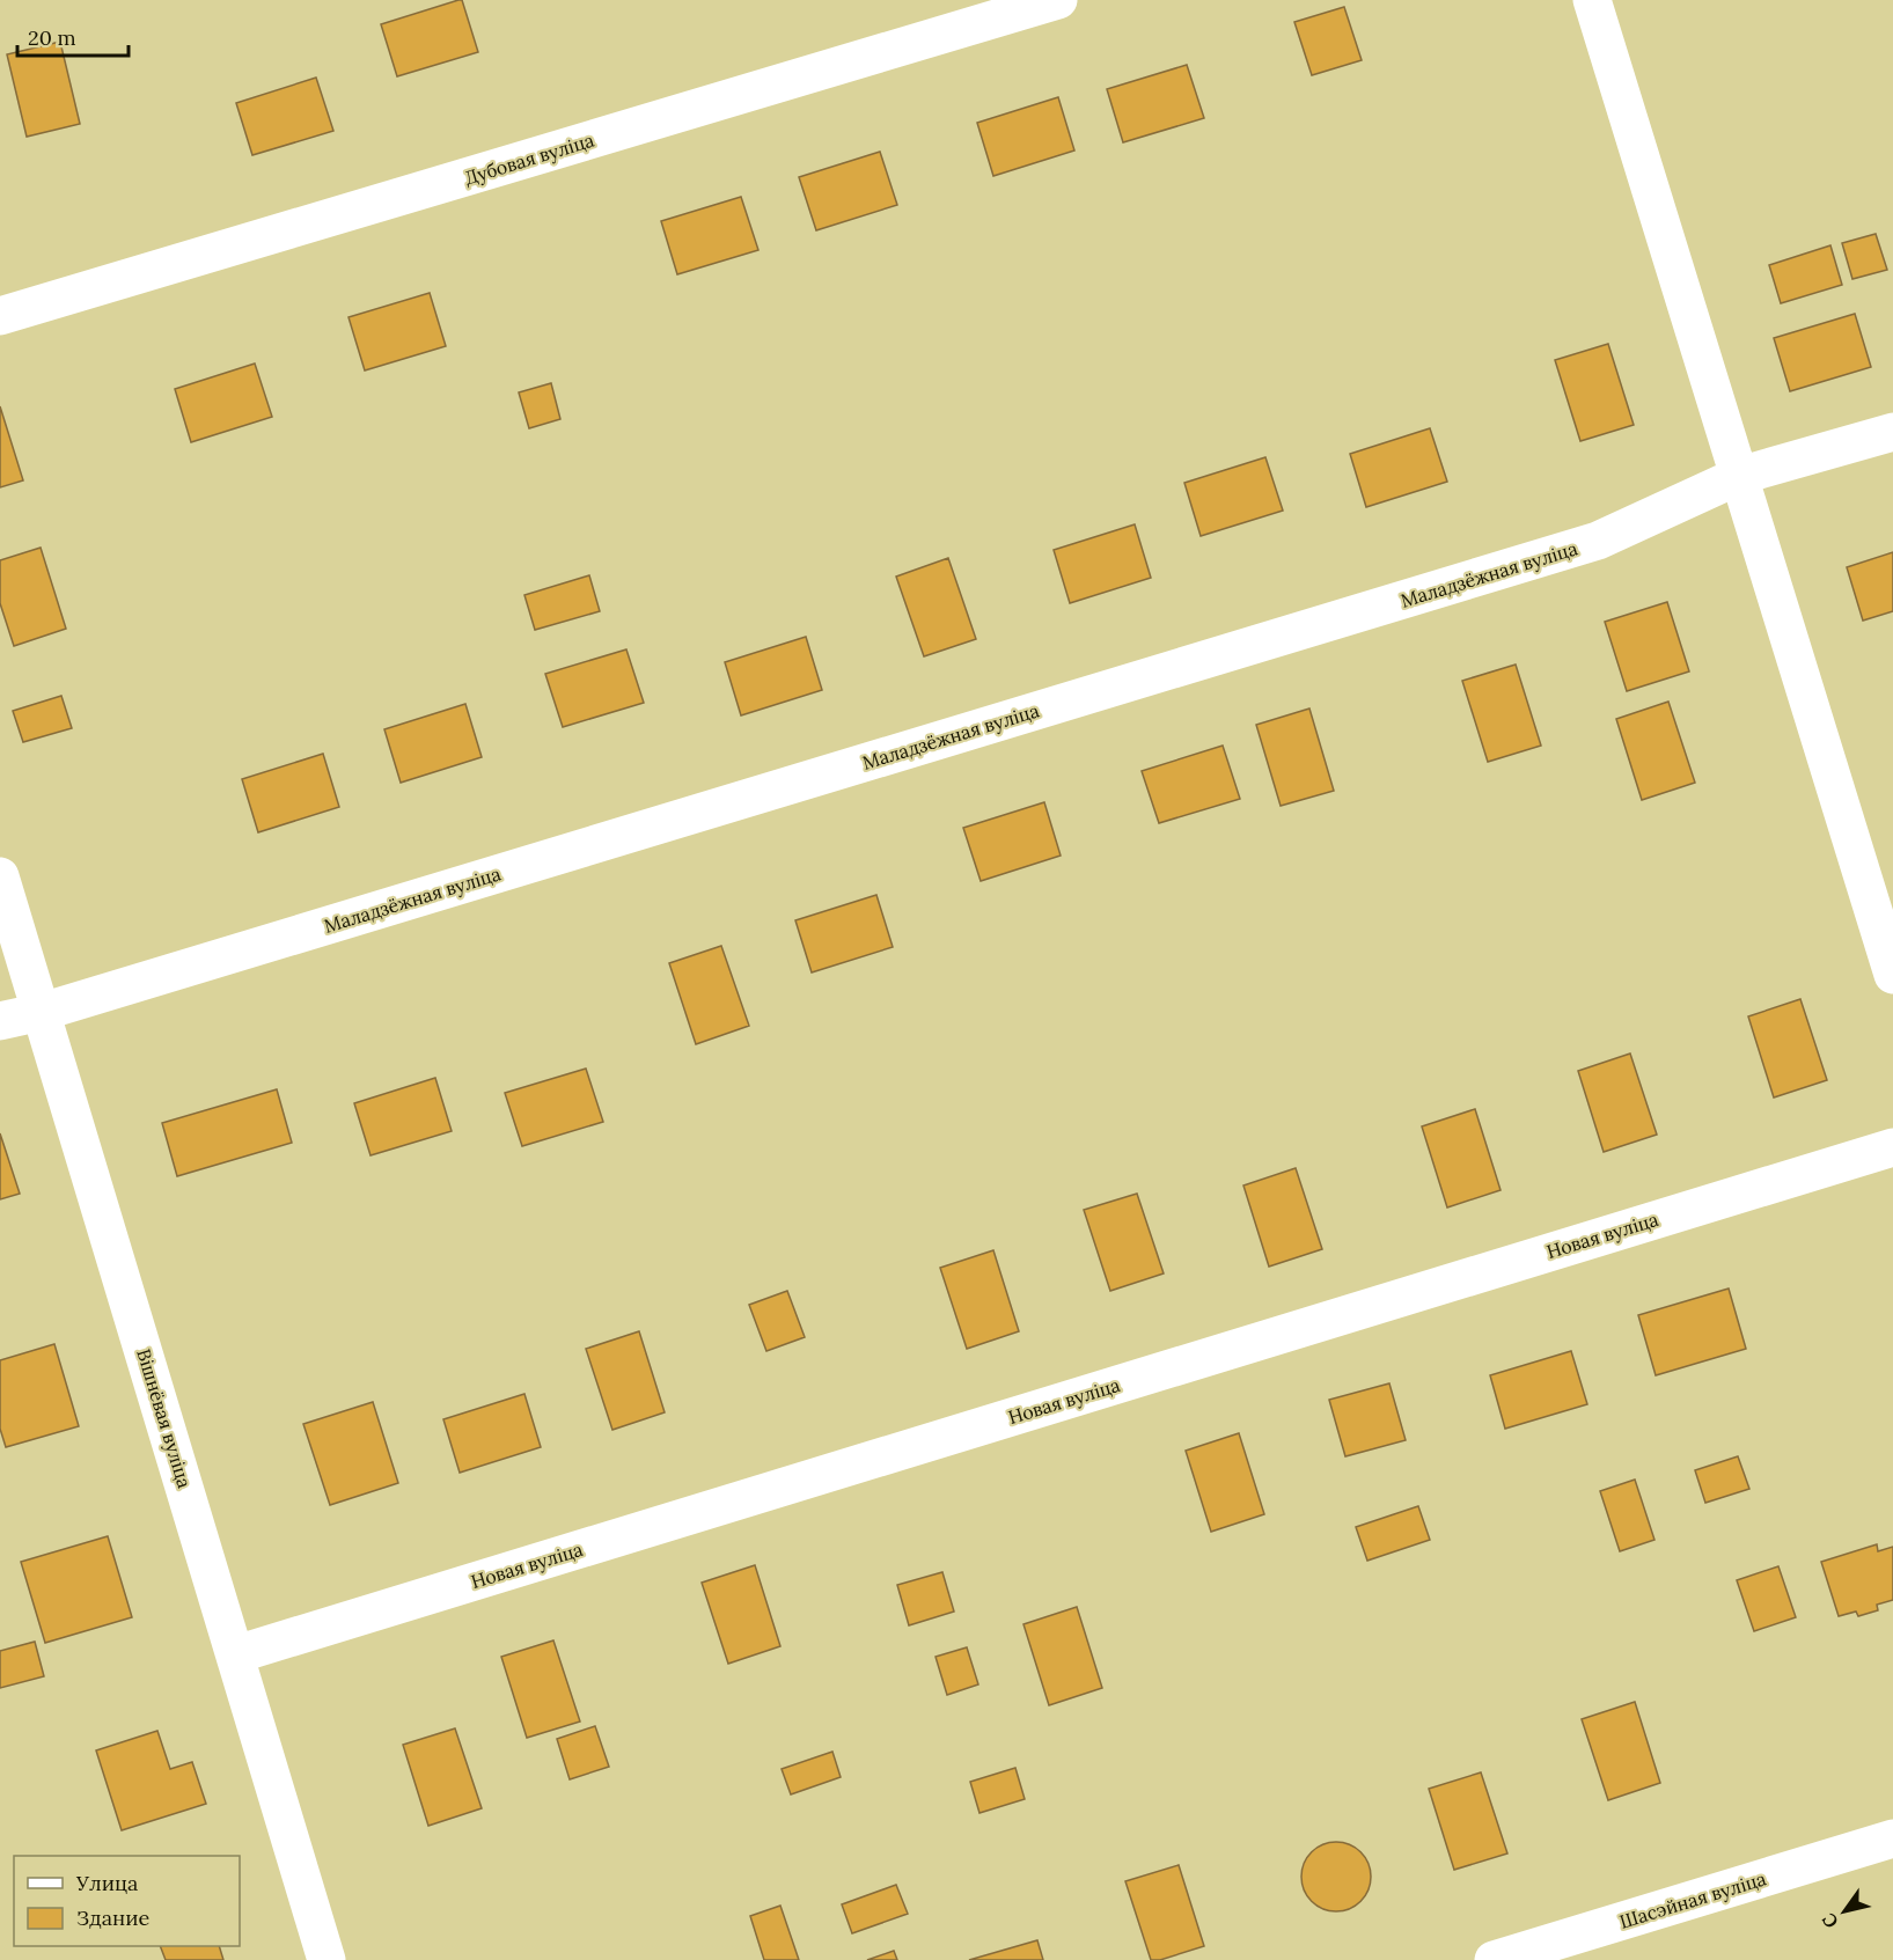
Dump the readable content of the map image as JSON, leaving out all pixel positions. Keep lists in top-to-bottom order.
{
  "streets": {
    "street": [
      "Дубовая вуліца",
      "Маладзёжная вуліца",
      "Новая вуліца",
      "Вішнёвая вуліца",
      "Шасэйная вуліца"
    ]
  },
  "crossings": [
    ["Маладзёжная вуліца", "Вішнёвая вуліца"],
    ["Новая вуліца", "Вішнёвая вуліца"]
  ],
  "legend": ["Улица", "Здание"],
  "scale_bar": "20 m",
  "north": "bottom left"
}
